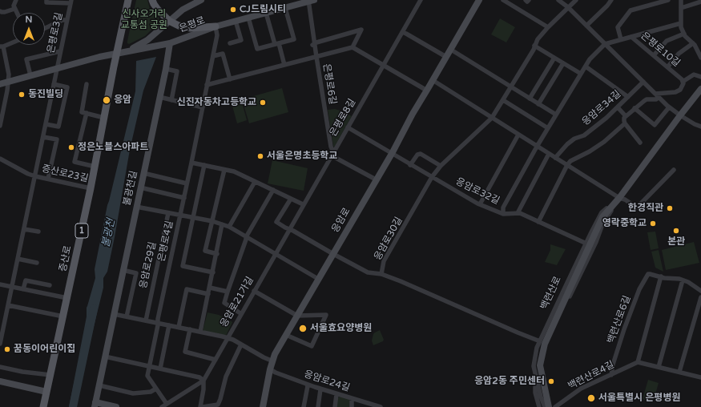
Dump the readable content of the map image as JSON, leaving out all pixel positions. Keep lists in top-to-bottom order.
{
  "streets": {
    "main road": [
      "은평로",
      "불광천길",
      "응암로",
      "1",
      "증산로",
      "백련산로"
    ],
    "street": [
      "은평로3길",
      "은평로10길",
      "은평로6길",
      "응암로34길",
      "은평로8길",
      "증산로23길",
      "응암로32길",
      "응암로30길",
      "은평로4길",
      "응암로29길",
      "응암로21가길",
      "백련산로6길",
      "백련산로4길",
      "응암로24길"
    ]
  },
  "crossings": [
    ["은평로", "은평로3길"],
    ["은평로", "은평로6길"],
    ["은평로", "불광천길"],
    ["은평로", "1"],
    ["은평로", "은평로4길"],
    ["은평로", "증산로"],
    ["은평로6길", "은평로8길"],
    ["은평로8길", "응암로32길"],
    ["은평로8길", "응암로30길"],
    ["은평로8길", "응암로21가길"],
    ["증산로23길", "증산로"],
    ["응암로32길", "응암로"],
    ["응암로32길", "응암로30길"],
    ["응암로32길", "백련산로"],
    ["응암로", "응암로30길"],
    ["응암로", "응암로24길"],
    ["1", "증산로"],
    ["은평로4길", "응암로21가길"],
    ["백련산로6길", "백련산로4길"]
  ],
  "water": ["불광천"],
  "parks": ["신사오거리 교통섬 공원"],
  "places": [
    "CJ드림시티",
    "동진빌딩",
    "응암",
    "신진자동차고등학교",
    "정은노블스아파트",
    "서울은명초등학교",
    "한경직관",
    "영락중학교",
    "본관",
    "서울효요양병원",
    "꿈동이어린이집",
    "응암2동 주민센터",
    "서울특별시 은평병원"
  ],
  "north": "top"
}
